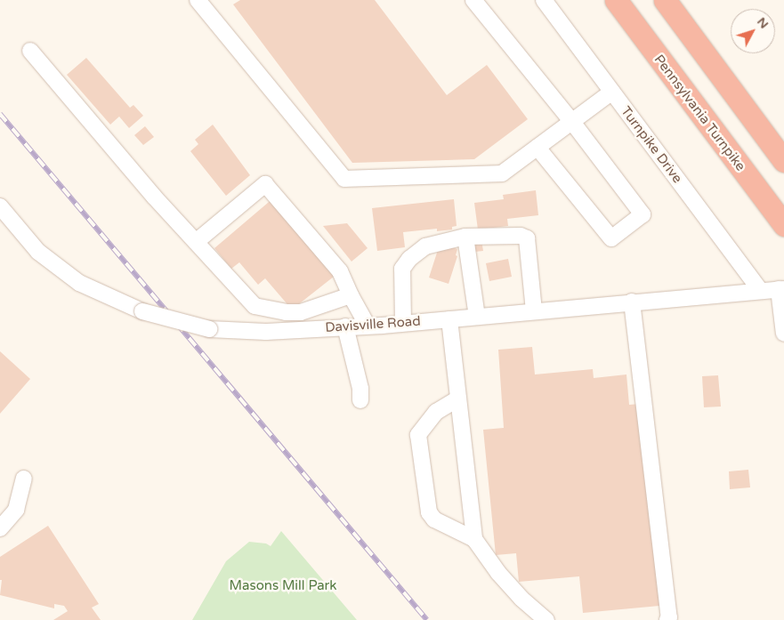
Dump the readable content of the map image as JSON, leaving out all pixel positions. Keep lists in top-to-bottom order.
{
  "streets": {
    "highway": ["Pennsylvania Turnpike"],
    "street": ["Turnpike Drive", "Davisville Road"]
  },
  "crossings": [
    ["Turnpike Drive", "Davisville Road"]
  ],
  "parks": ["Masons Mill Park"],
  "north": "top right"
}
